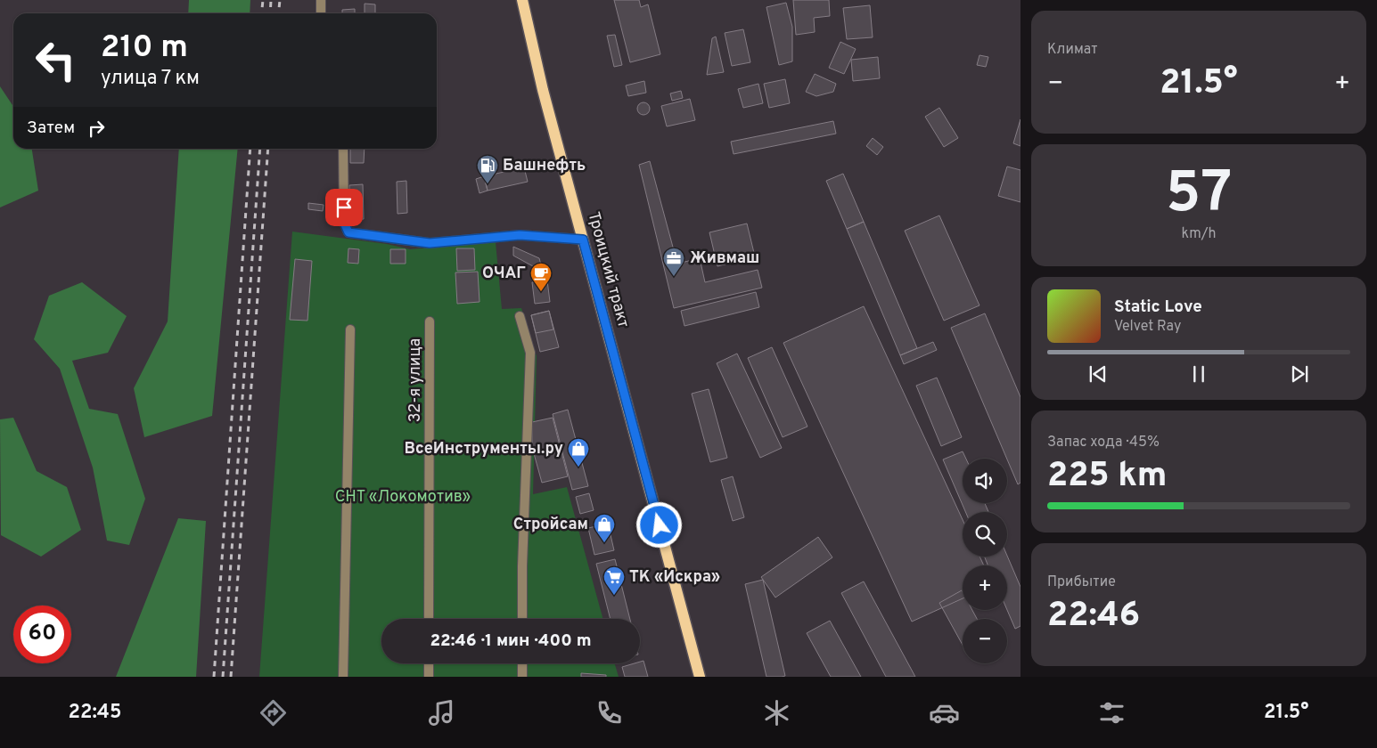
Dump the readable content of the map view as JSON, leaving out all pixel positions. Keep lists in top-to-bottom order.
{
  "streets": {
    "main road": ["Троицкий тракт"],
    "street": ["32-я улица"]
  },
  "parks": ["СНТ «Локомотив»"],
  "places": {
    "fuel station": ["Башнефть"],
    "office": ["Живмаш"],
    "cafe": ["ОЧАГ"],
    "shop": ["ВсеИнструменты.ру", "Стройсам"],
    "supermarket": ["ТК «Искра»"]
  },
  "page": {
    "tile": [
      "Климат",
      ["57", "km/h"],
      ["Запас хода · 45%", "225 km"],
      ["Прибытие", "22:46"]
    ],
    "turn": ["210 m", "улица 7 км"],
    "heat": ["−", "21.5°", "+"],
    "then": "Затем",
    "song": ["Static Love", "Velvet Ray"],
    "map_buttons": ["+", "−"],
    "limit": "60",
    "trip": "22:46 · 1 мин · 400 m",
    "tabs": ["22:45", "21.5°"]
  }
}
